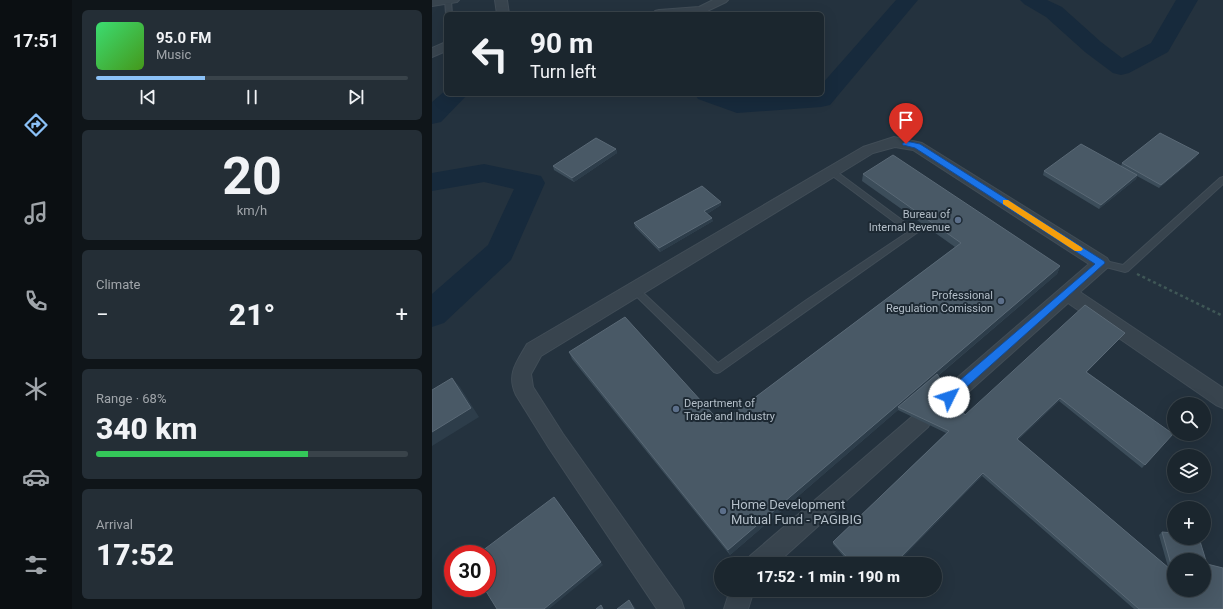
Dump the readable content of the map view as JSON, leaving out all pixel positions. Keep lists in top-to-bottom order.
{
  "places": [
    "Bureau of Internal Revenue",
    "Professional Regulation Comission",
    "Department of Trade and Industry",
    "Home Development Mutual Fund - PAGIBIG"
  ],
  "page": {
    "tabs": "17:51",
    "turn": ["90 m", "Turn left"],
    "song": ["95.0 FM", "Music"],
    "tile": [
      ["20", "km/h"],
      "Climate",
      ["Range · 68%", "340 km"],
      ["Arrival", "17:52"]
    ],
    "heat": ["−", "21°", "+"],
    "map_buttons": ["+", "−"],
    "limit": "30",
    "trip": "17:52 · 1 min · 190 m"
  }
}
